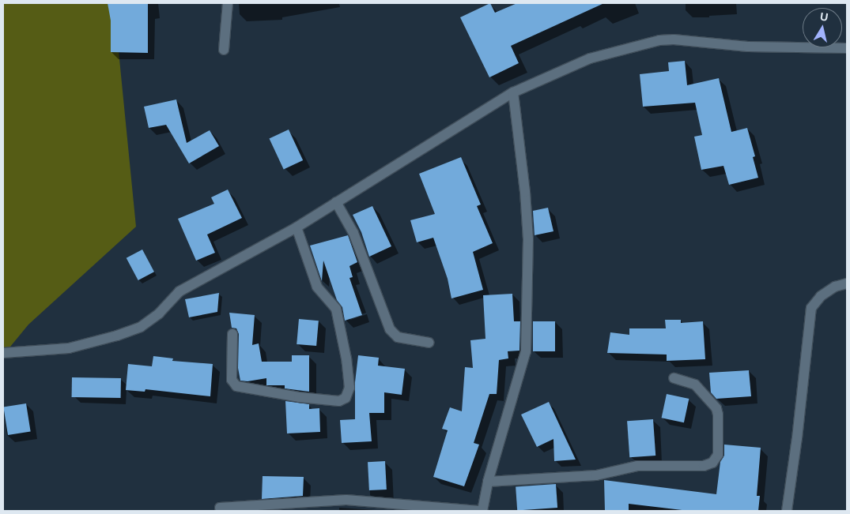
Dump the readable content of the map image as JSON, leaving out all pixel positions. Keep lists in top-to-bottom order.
{
  "north": "top"
}
